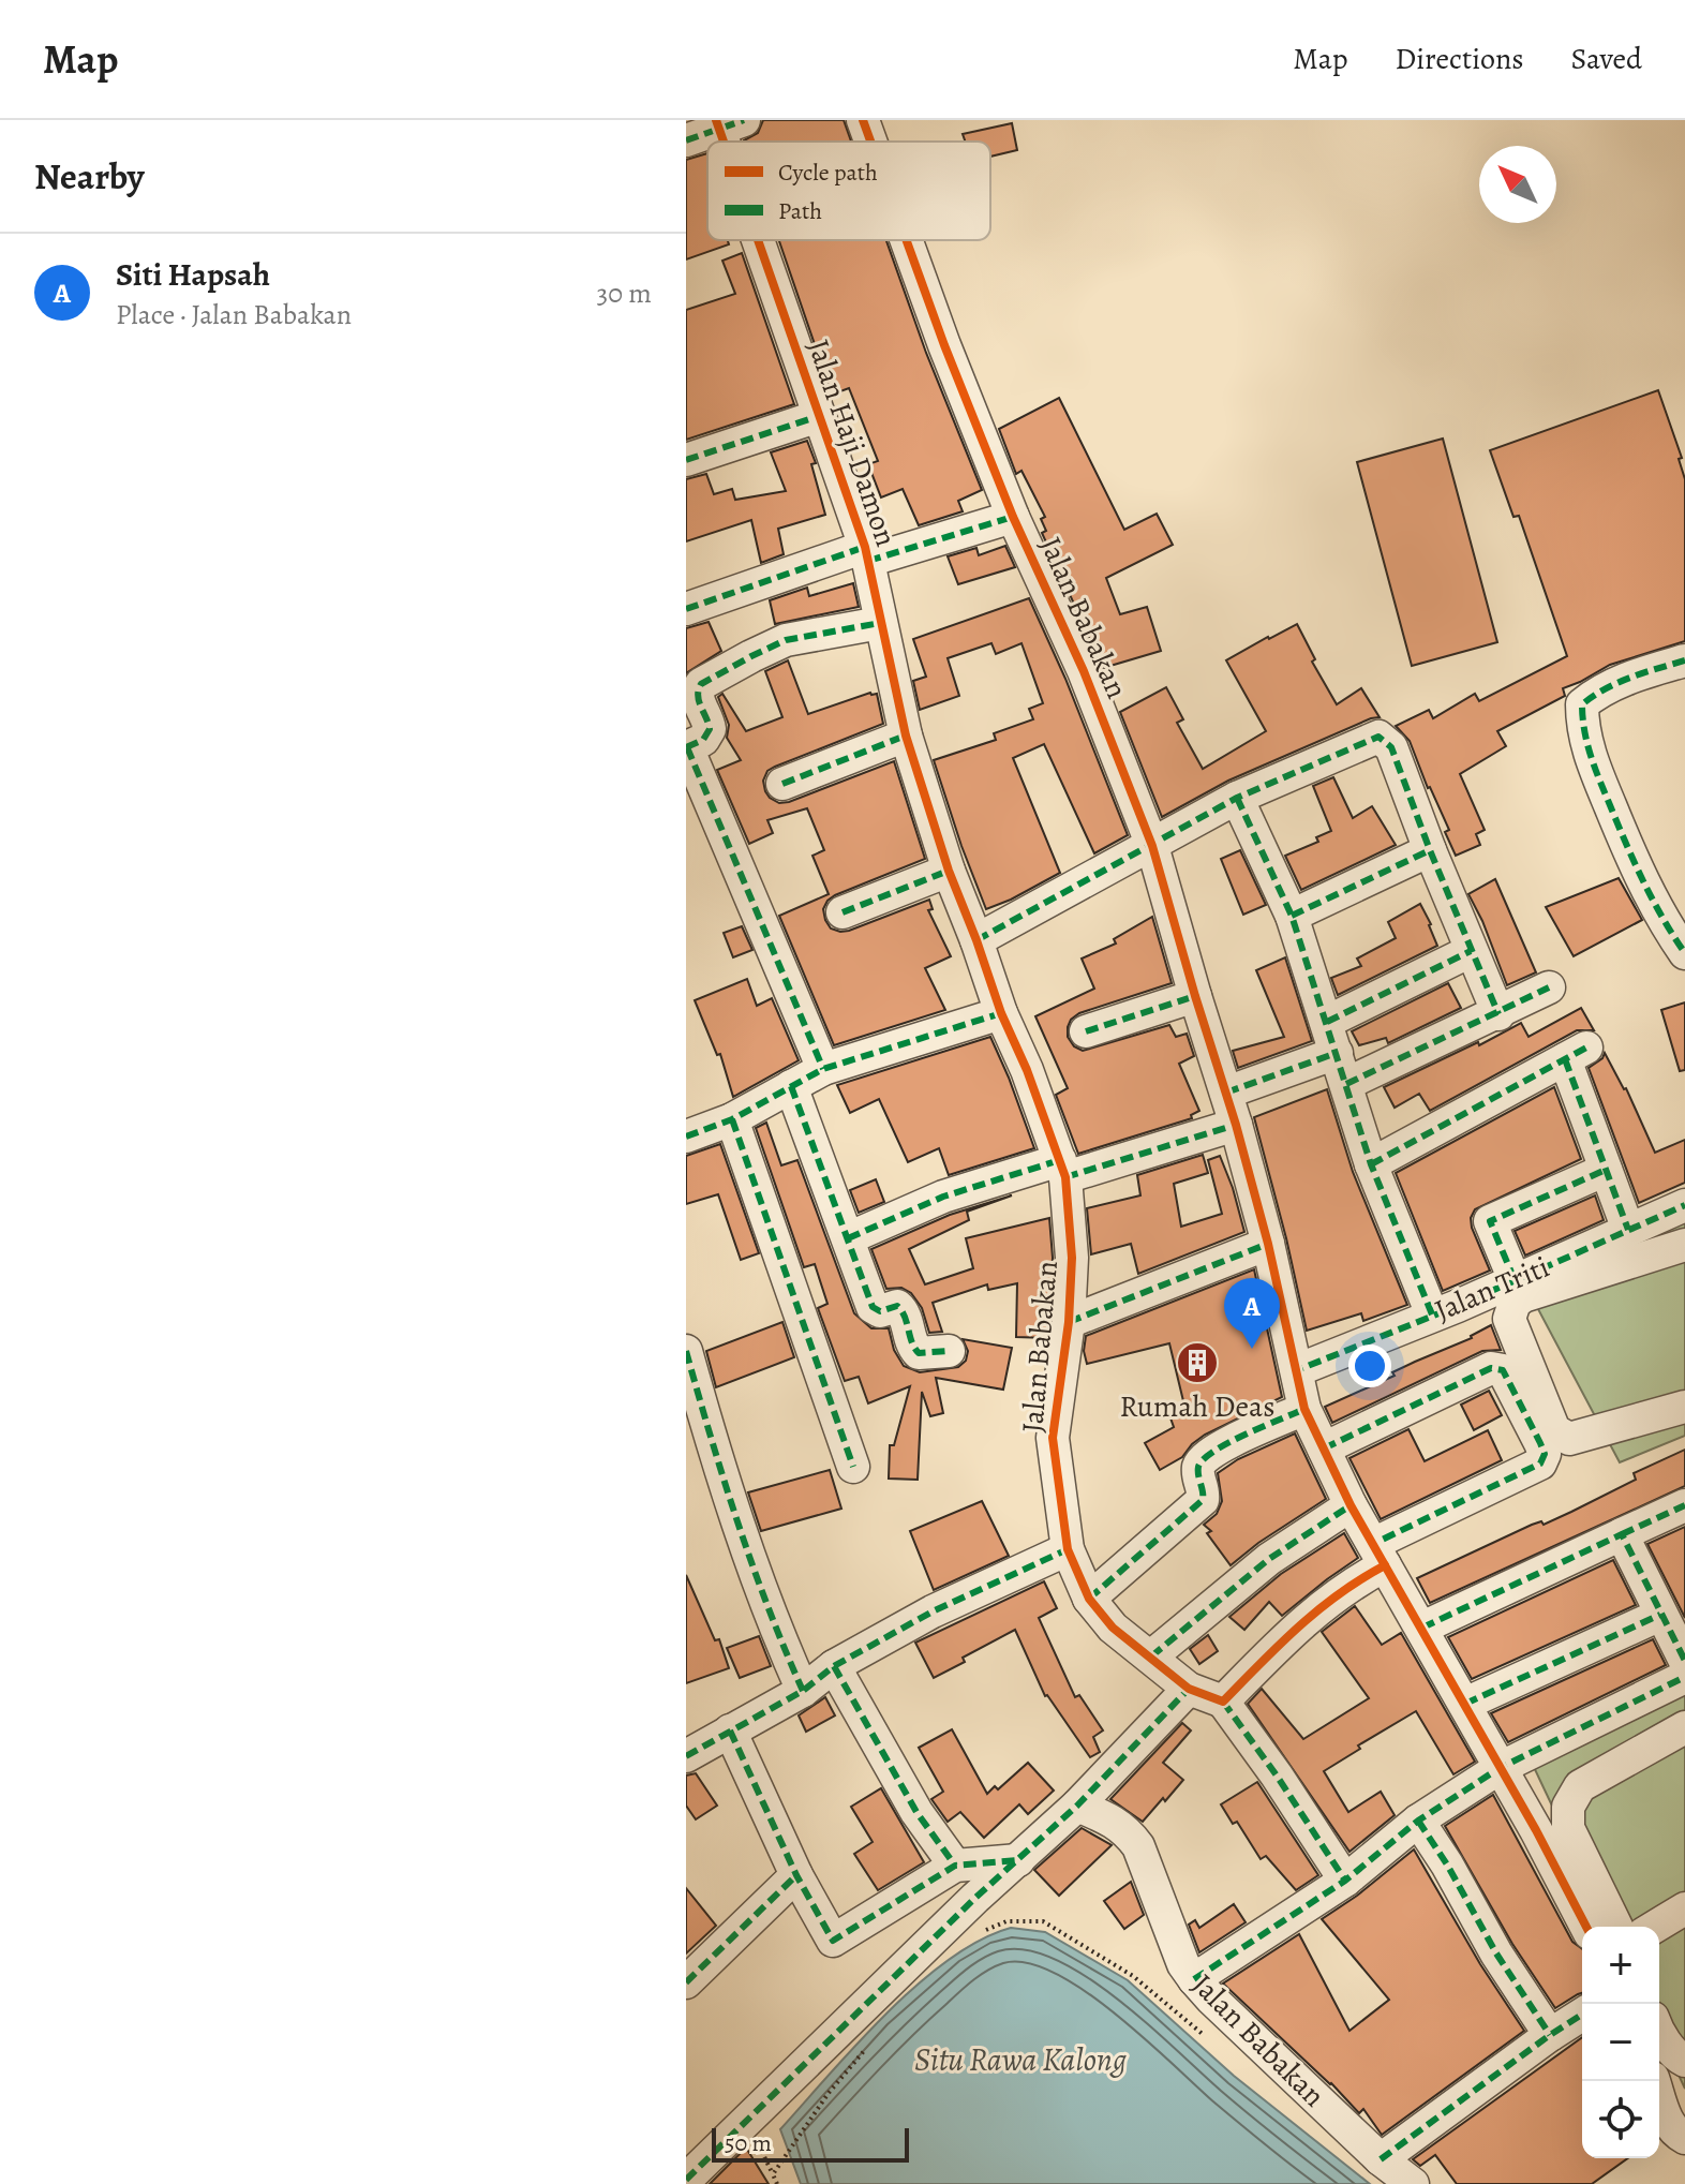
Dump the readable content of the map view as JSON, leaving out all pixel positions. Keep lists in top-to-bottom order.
{
  "streets": {
    "street": ["Jalan Haji Damon", "Jalan Babakan", "Jalan Triti"]
  },
  "crossings": [
    ["Jalan Haji Damon", "Jalan Babakan"],
    ["Jalan Babakan", "Jalan Triti"]
  ],
  "water": ["Situ Rawa Kalong"],
  "places": {
    "building": ["Rumah Deas"]
  },
  "legend": ["Cycle path", "Path"],
  "scale_bar": "50 m",
  "north": "top left",
  "page": {
    "header": "Map",
    "nav": ["Map", "Directions", "Saved"],
    "heading": "Nearby",
    "list": [
      {
        "mark": "A",
        "name": "Siti Hapsah",
        "note": "Place · Jalan Babakan",
        "value": "30 m"
      }
    ],
    "pins": "A",
    "map_buttons": ["+", "−"],
    "scale": "50 m"
  }
}
